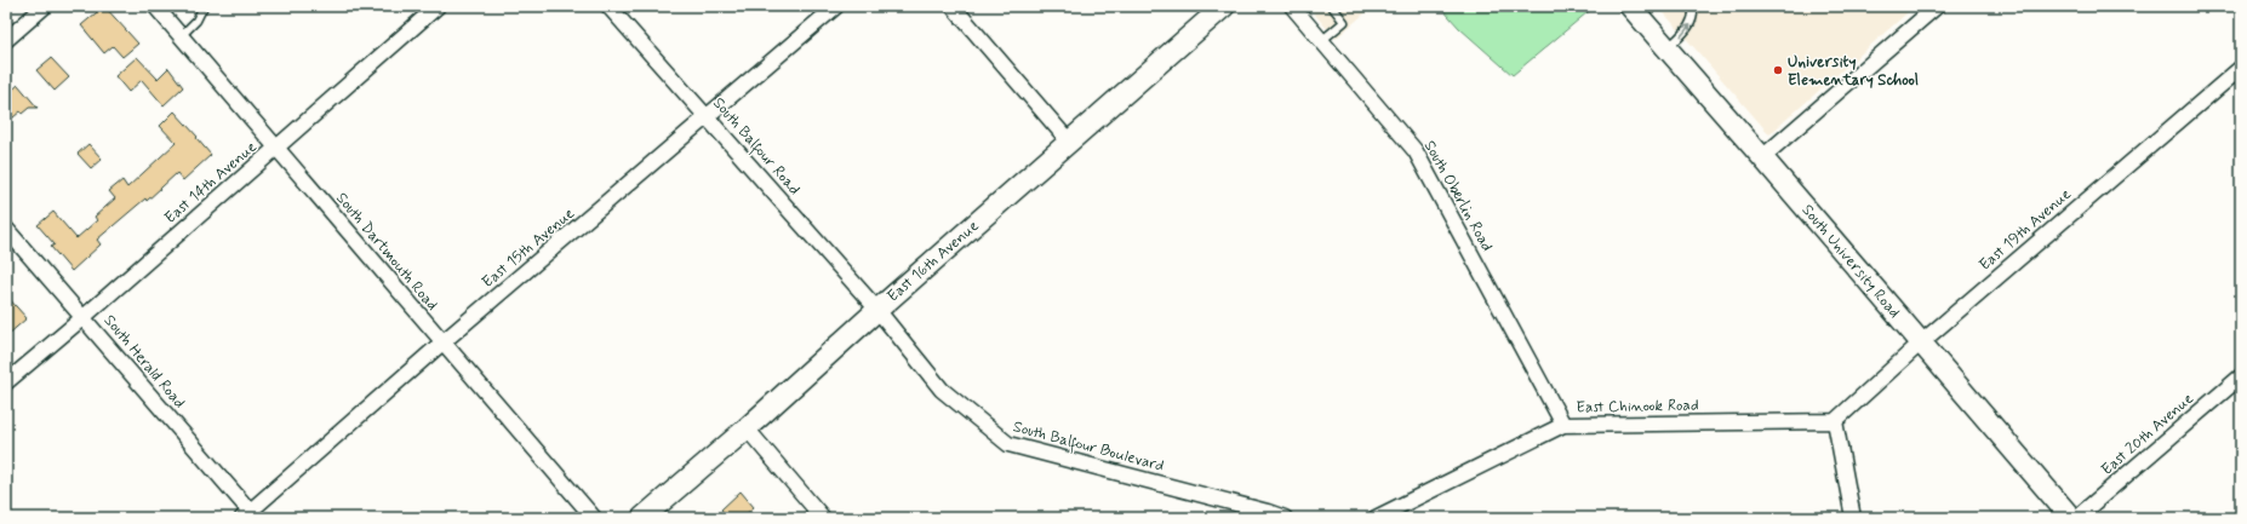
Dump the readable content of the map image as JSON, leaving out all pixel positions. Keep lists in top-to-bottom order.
{
  "streets": {
    "main road": ["East 16th Avenue", "South University Road"],
    "street": [
      "South Balfour Road",
      "East 14th Avenue",
      "South Oberlin Road",
      "East 19th Avenue",
      "East 15th Avenue",
      "South Dartmouth Road",
      "South Herald Road",
      "East Chinook Road",
      "East 20th Avenue",
      "South Balfour Boulevard"
    ]
  },
  "crossings": [
    ["South Balfour Road", "East 15th Avenue"],
    ["South Balfour Road", "East 16th Avenue"],
    ["South Balfour Road", "South Balfour Boulevard"],
    ["East 14th Avenue", "South Dartmouth Road"],
    ["East 14th Avenue", "South Herald Road"],
    ["South Oberlin Road", "East Chinook Road"],
    ["East 19th Avenue", "South University Road"],
    ["East 19th Avenue", "East Chinook Road"],
    ["East 15th Avenue", "South Dartmouth Road"],
    ["East 15th Avenue", "South Herald Road"],
    ["East 16th Avenue", "South Balfour Boulevard"]
  ],
  "places": ["University Elementary School"]
}
